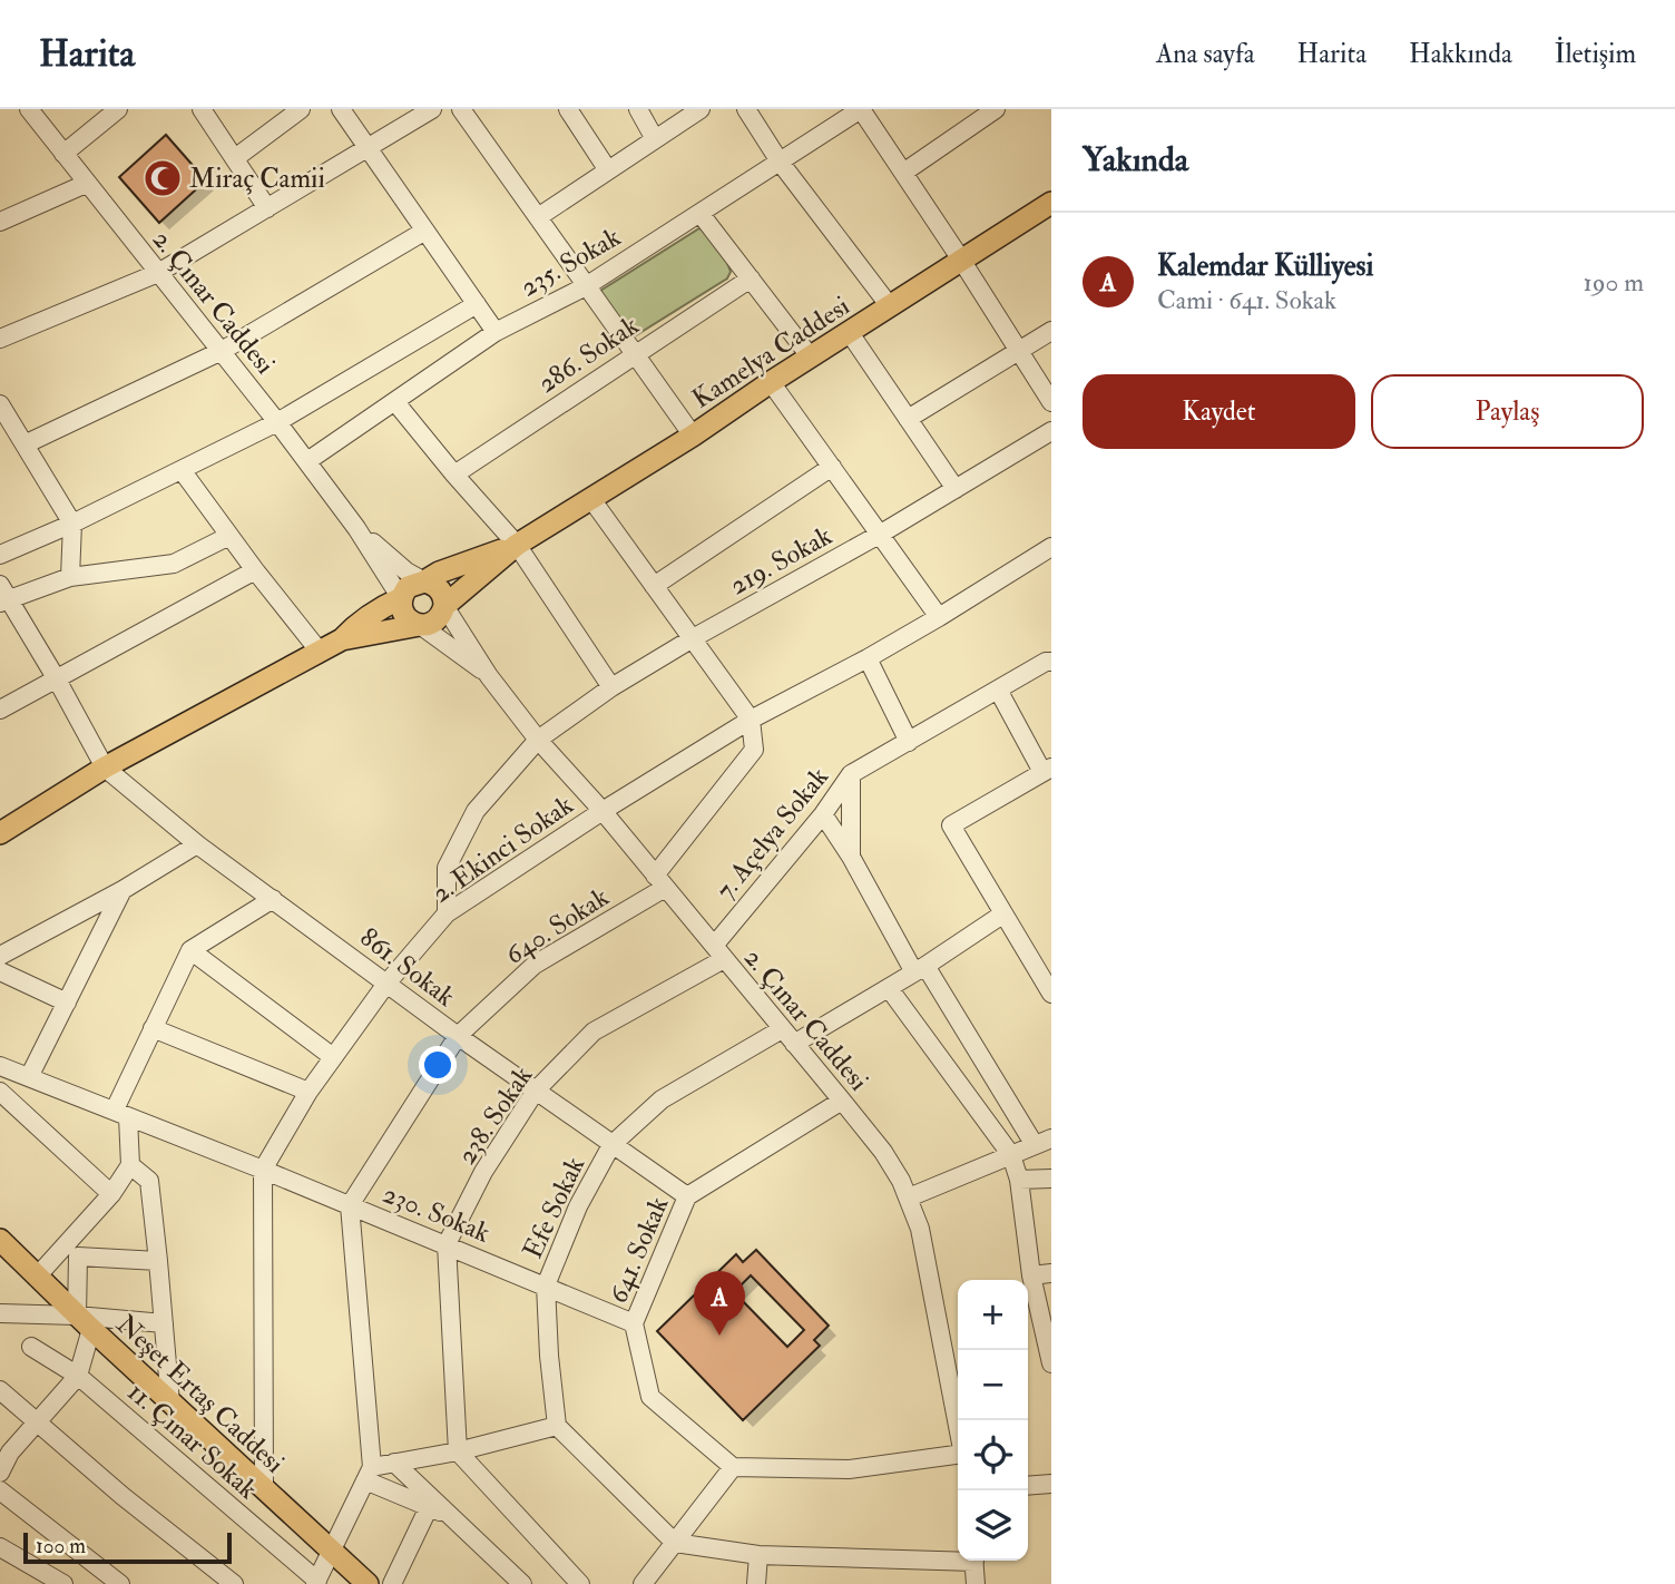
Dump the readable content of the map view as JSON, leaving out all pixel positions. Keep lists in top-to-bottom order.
{
  "streets": {
    "main road": ["Kamelya Caddesi", "Neşet Ertaş Caddesi"],
    "street": [
      "235. Sokak",
      "2. Çınar Caddesi",
      "286. Sokak",
      "219. Sokak",
      "7. Açelya Sokak",
      "2. Ekinci Sokak",
      "640. Sokak",
      "861. Sokak",
      "238. Sokak",
      "Efe Sokak",
      "230. Sokak",
      "641. Sokak",
      "11. Çınar Sokak"
    ]
  },
  "crossings": [
    ["235. Sokak", "2. Çınar Caddesi"],
    ["2. Çınar Caddesi", "219. Sokak"],
    ["2. Çınar Caddesi", "7. Açelya Sokak"],
    ["2. Çınar Caddesi", "2. Ekinci Sokak"],
    ["2. Çınar Caddesi", "640. Sokak"],
    ["2. Çınar Caddesi", "238. Sokak"],
    ["2. Çınar Caddesi", "Efe Sokak"],
    ["2. Çınar Caddesi", "641. Sokak"],
    ["219. Sokak", "2. Ekinci Sokak"],
    ["7. Açelya Sokak", "238. Sokak"],
    ["2. Ekinci Sokak", "861. Sokak"],
    ["2. Ekinci Sokak", "230. Sokak"],
    ["640. Sokak", "861. Sokak"],
    ["640. Sokak", "230. Sokak"],
    ["861. Sokak", "238. Sokak"],
    ["861. Sokak", "Efe Sokak"],
    ["861. Sokak", "641. Sokak"],
    ["238. Sokak", "230. Sokak"],
    ["Efe Sokak", "230. Sokak"],
    ["230. Sokak", "641. Sokak"]
  ],
  "places": {
    "mosque": ["Miraç Camii"]
  },
  "scale_bar": "100 m",
  "page": {
    "header": "Harita",
    "nav": [
      "Ana sayfa",
      "Harita",
      "Hakkında",
      "İletişim"
    ],
    "heading": "Yakında",
    "list": [
      {
        "mark": "A",
        "name": "Kalemdar Külliyesi",
        "note": "Cami · 641. Sokak",
        "value": "190 m"
      }
    ],
    "buttons": ["Kaydet", "Paylaş"],
    "pins": "A",
    "map_buttons": ["+", "−"],
    "scale": "100 m"
  }
}
